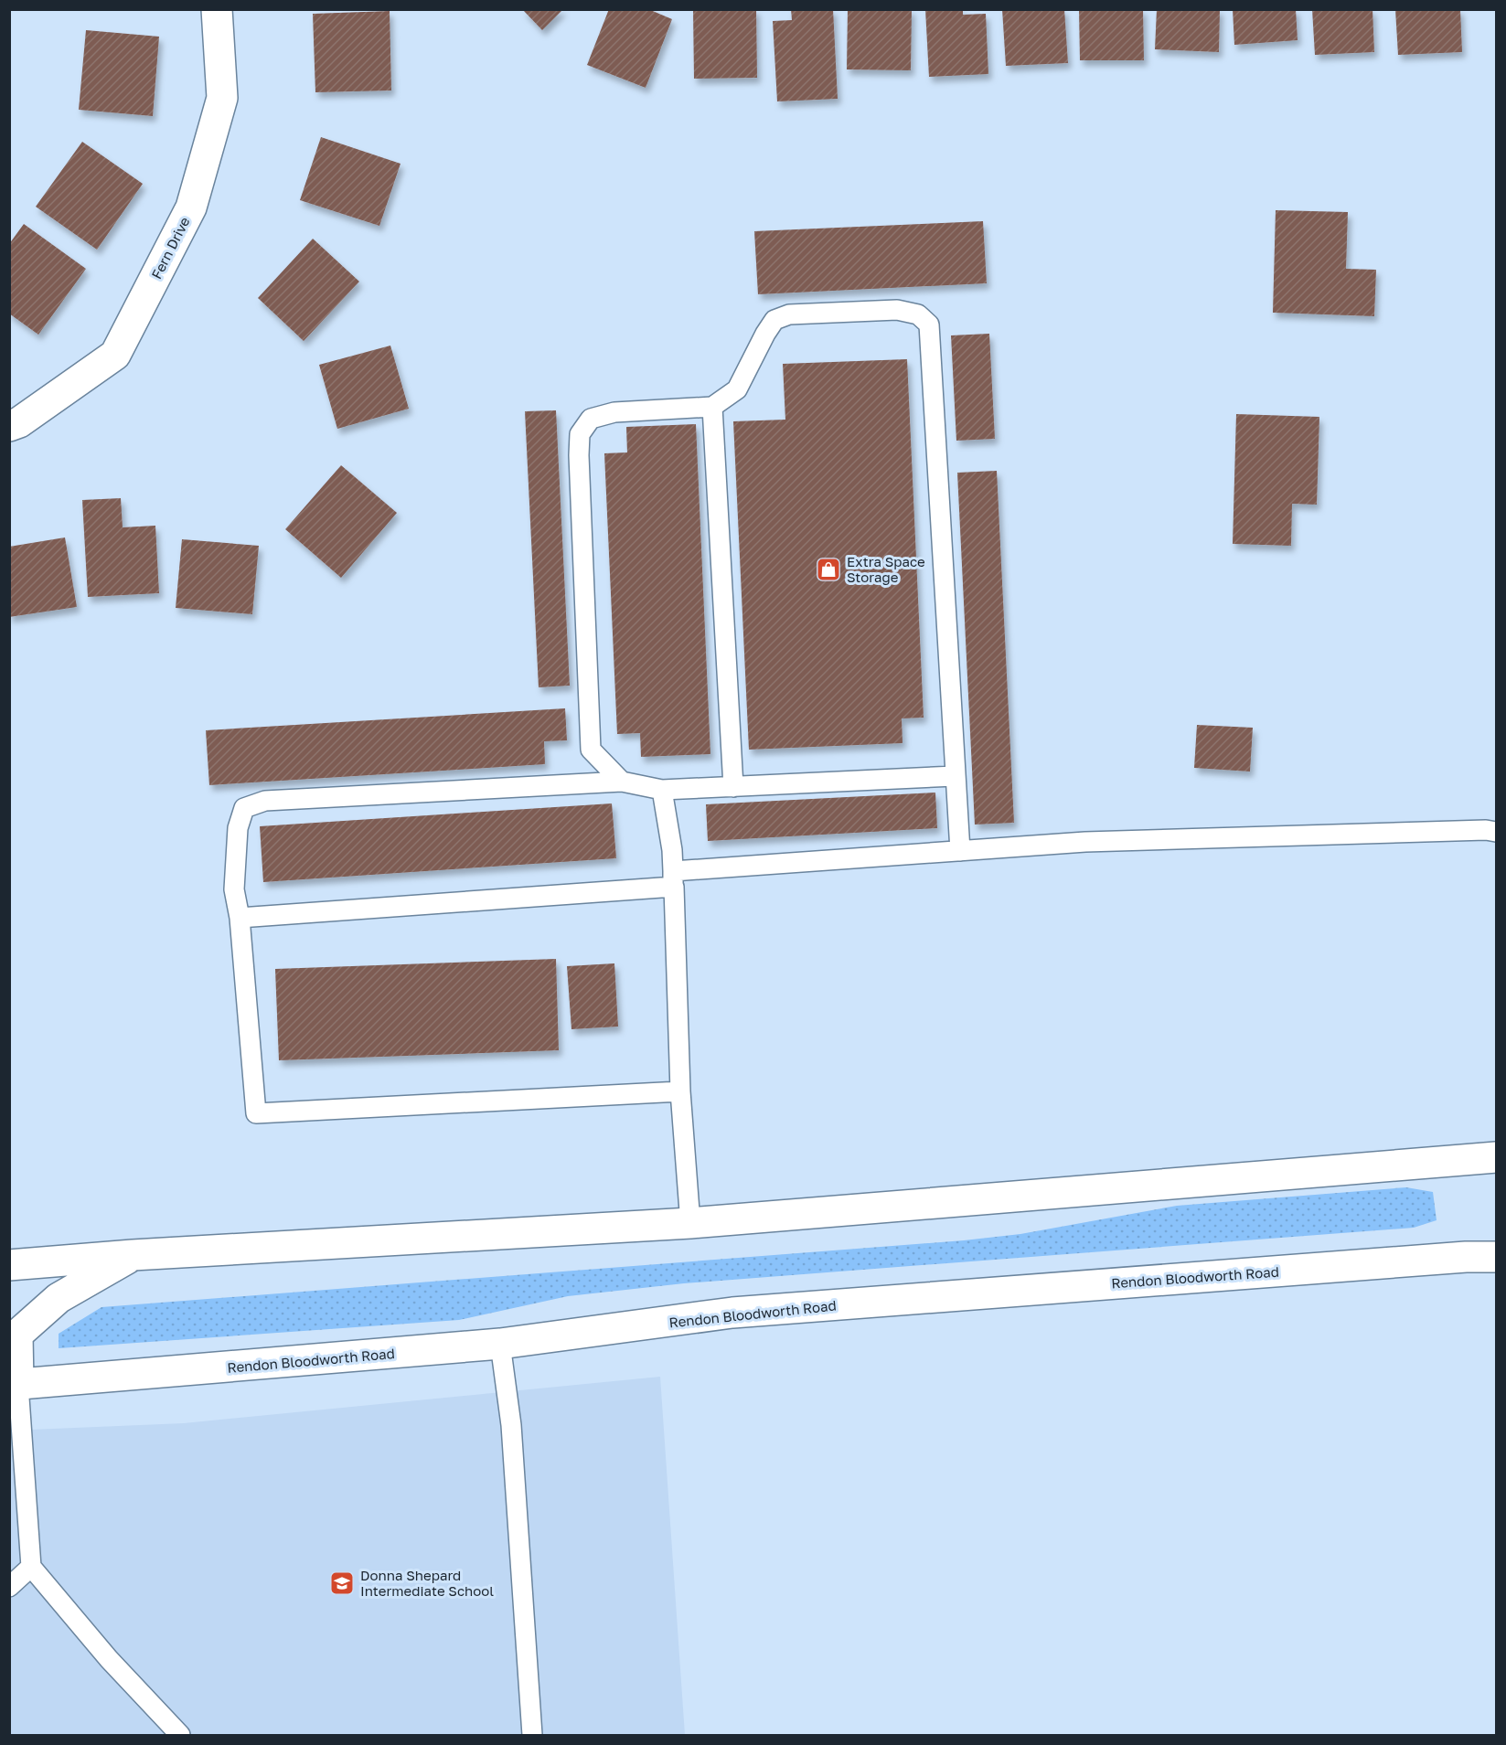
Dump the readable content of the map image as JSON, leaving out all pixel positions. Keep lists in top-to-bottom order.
{
  "streets": {
    "main road": ["Fern Drive", "Rendon Bloodworth Road"]
  },
  "places": {
    "shop": ["Extra Space Storage"],
    "school or university": ["Donna Shepard Intermediate School"]
  }
}
